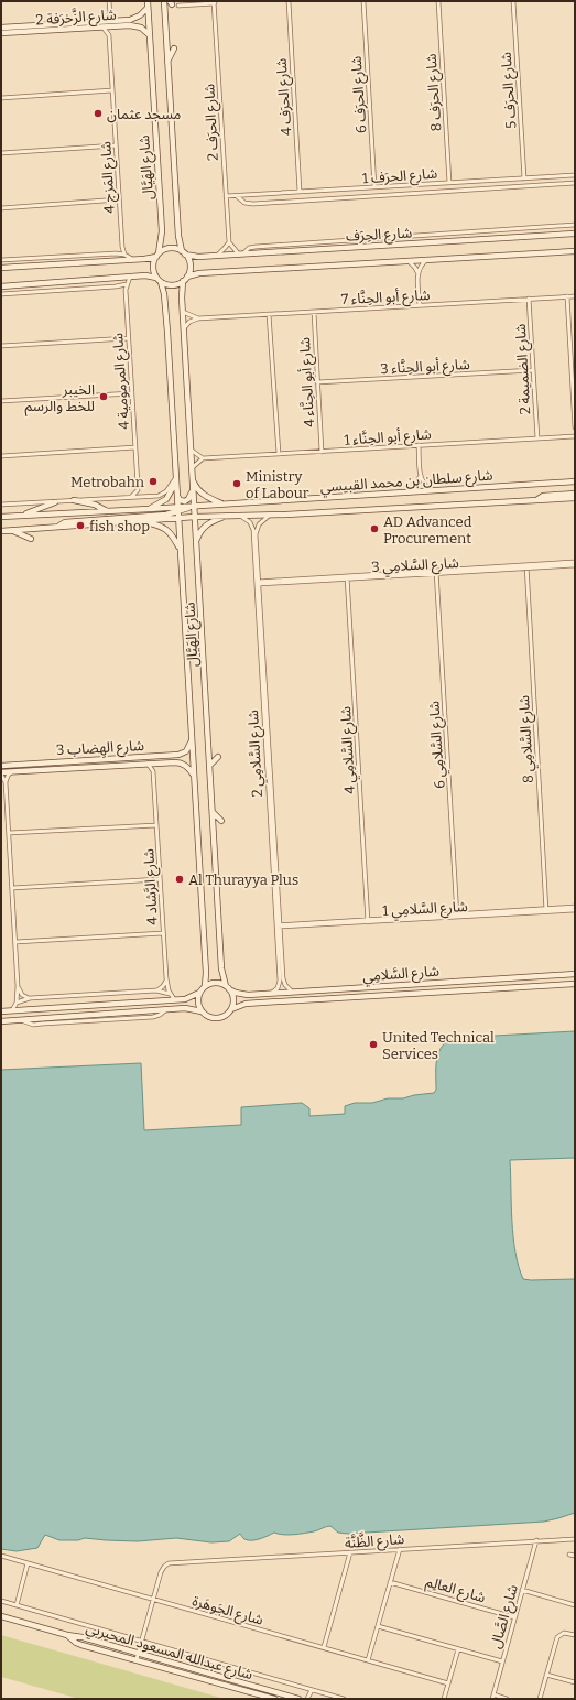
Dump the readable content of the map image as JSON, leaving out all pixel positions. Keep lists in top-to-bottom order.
{
  "streets": {
    "street": [
      "شارع الزَّخرَفة 2",
      "شارع الحرَف 5",
      "شارع الحرَف 8",
      "شارع الحرَف 6",
      "شارع الحرَف 4",
      "شارع الحرَف 2",
      "شارع الهَيَّال",
      "شارع الحرَف 1",
      "شارع المَزج 4",
      "شارع الحِرَف",
      "شارع أبو الحِنَّاء 7",
      "شارع أبو الحِنَّاء 3",
      "شارع الضميمة 2",
      "شارع المرمومية 4",
      "شارع أبو الحِنَّاء 4",
      "شارع أبو الحِنَّاء 1",
      "شارع سلطان بن محمد القبيسي",
      "شارع السَّلامِي 3",
      "شارع السَّلامِي 8",
      "شارع السَّلامِي 6",
      "شارع الهِضاب 3",
      "شارع السَّلامِي 4",
      "شارع السَّلامِي 2",
      "شارع الرَّشاد 4",
      "شارع السَّلامِي 1",
      "شارع السَّلامِي",
      "شارع الظَّنَّة",
      "شارع العالِم",
      "شارع الجَوهَرة",
      "شارع الصَّال",
      "شارع عبدالله المسعود المحيربي"
    ]
  },
  "crossings": [
    ["شارع الزَّخرَفة 2", "شارع الهَيَّال"],
    ["شارع الحرَف 5", "شارع الحرَف 1"],
    ["شارع الحرَف 8", "شارع الحرَف 1"],
    ["شارع الحرَف 6", "شارع الحرَف 1"],
    ["شارع الحرَف 4", "شارع الحرَف 1"],
    ["شارع الحرَف 2", "شارع الحرَف 1"],
    ["شارع الهَيَّال", "شارع الحِرَف"],
    ["شارع الهَيَّال", "شارع أبو الحِنَّاء 7"],
    ["شارع الهَيَّال", "شارع سلطان بن محمد القبيسي"],
    ["شارع الهَيَّال", "شارع الهِضاب 3"],
    ["شارع الهَيَّال", "شارع السَّلامِي"],
    ["شارع أبو الحِنَّاء 7", "شارع الضميمة 2"],
    ["شارع أبو الحِنَّاء 7", "شارع أبو الحِنَّاء 4"],
    ["شارع أبو الحِنَّاء 3", "شارع الضميمة 2"],
    ["شارع أبو الحِنَّاء 3", "شارع أبو الحِنَّاء 4"],
    ["شارع الضميمة 2", "شارع أبو الحِنَّاء 1"],
    ["شارع أبو الحِنَّاء 4", "شارع أبو الحِنَّاء 1"],
    ["شارع سلطان بن محمد القبيسي", "شارع السَّلامِي 2"],
    ["شارع السَّلامِي 3", "شارع السَّلامِي 8"],
    ["شارع السَّلامِي 3", "شارع السَّلامِي 6"],
    ["شارع السَّلامِي 3", "شارع السَّلامِي 4"],
    ["شارع السَّلامِي 3", "شارع السَّلامِي 2"],
    ["شارع السَّلامِي 8", "شارع السَّلامِي 1"],
    ["شارع السَّلامِي 6", "شارع السَّلامِي 1"],
    ["شارع السَّلامِي 4", "شارع السَّلامِي 1"],
    ["شارع السَّلامِي 2", "شارع السَّلامِي 1"],
    ["شارع السَّلامِي 2", "شارع السَّلامِي"],
    ["شارع الظَّنَّة", "شارع الجَوهَرة"],
    ["شارع الظَّنَّة", "شارع الصَّال"],
    ["شارع الظَّنَّة", "شارع عبدالله المسعود المحيربي"],
    ["شارع العالِم", "شارع الصَّال"]
  ],
  "places": [
    "مسجد عثمان",
    "الخیبر للخط والرسم",
    "Metrobahn",
    "Ministry of Labour",
    "fish shop",
    "AD Advanced Procurement",
    "Al Thurayya Plus",
    "United Technical Services"
  ]
}
